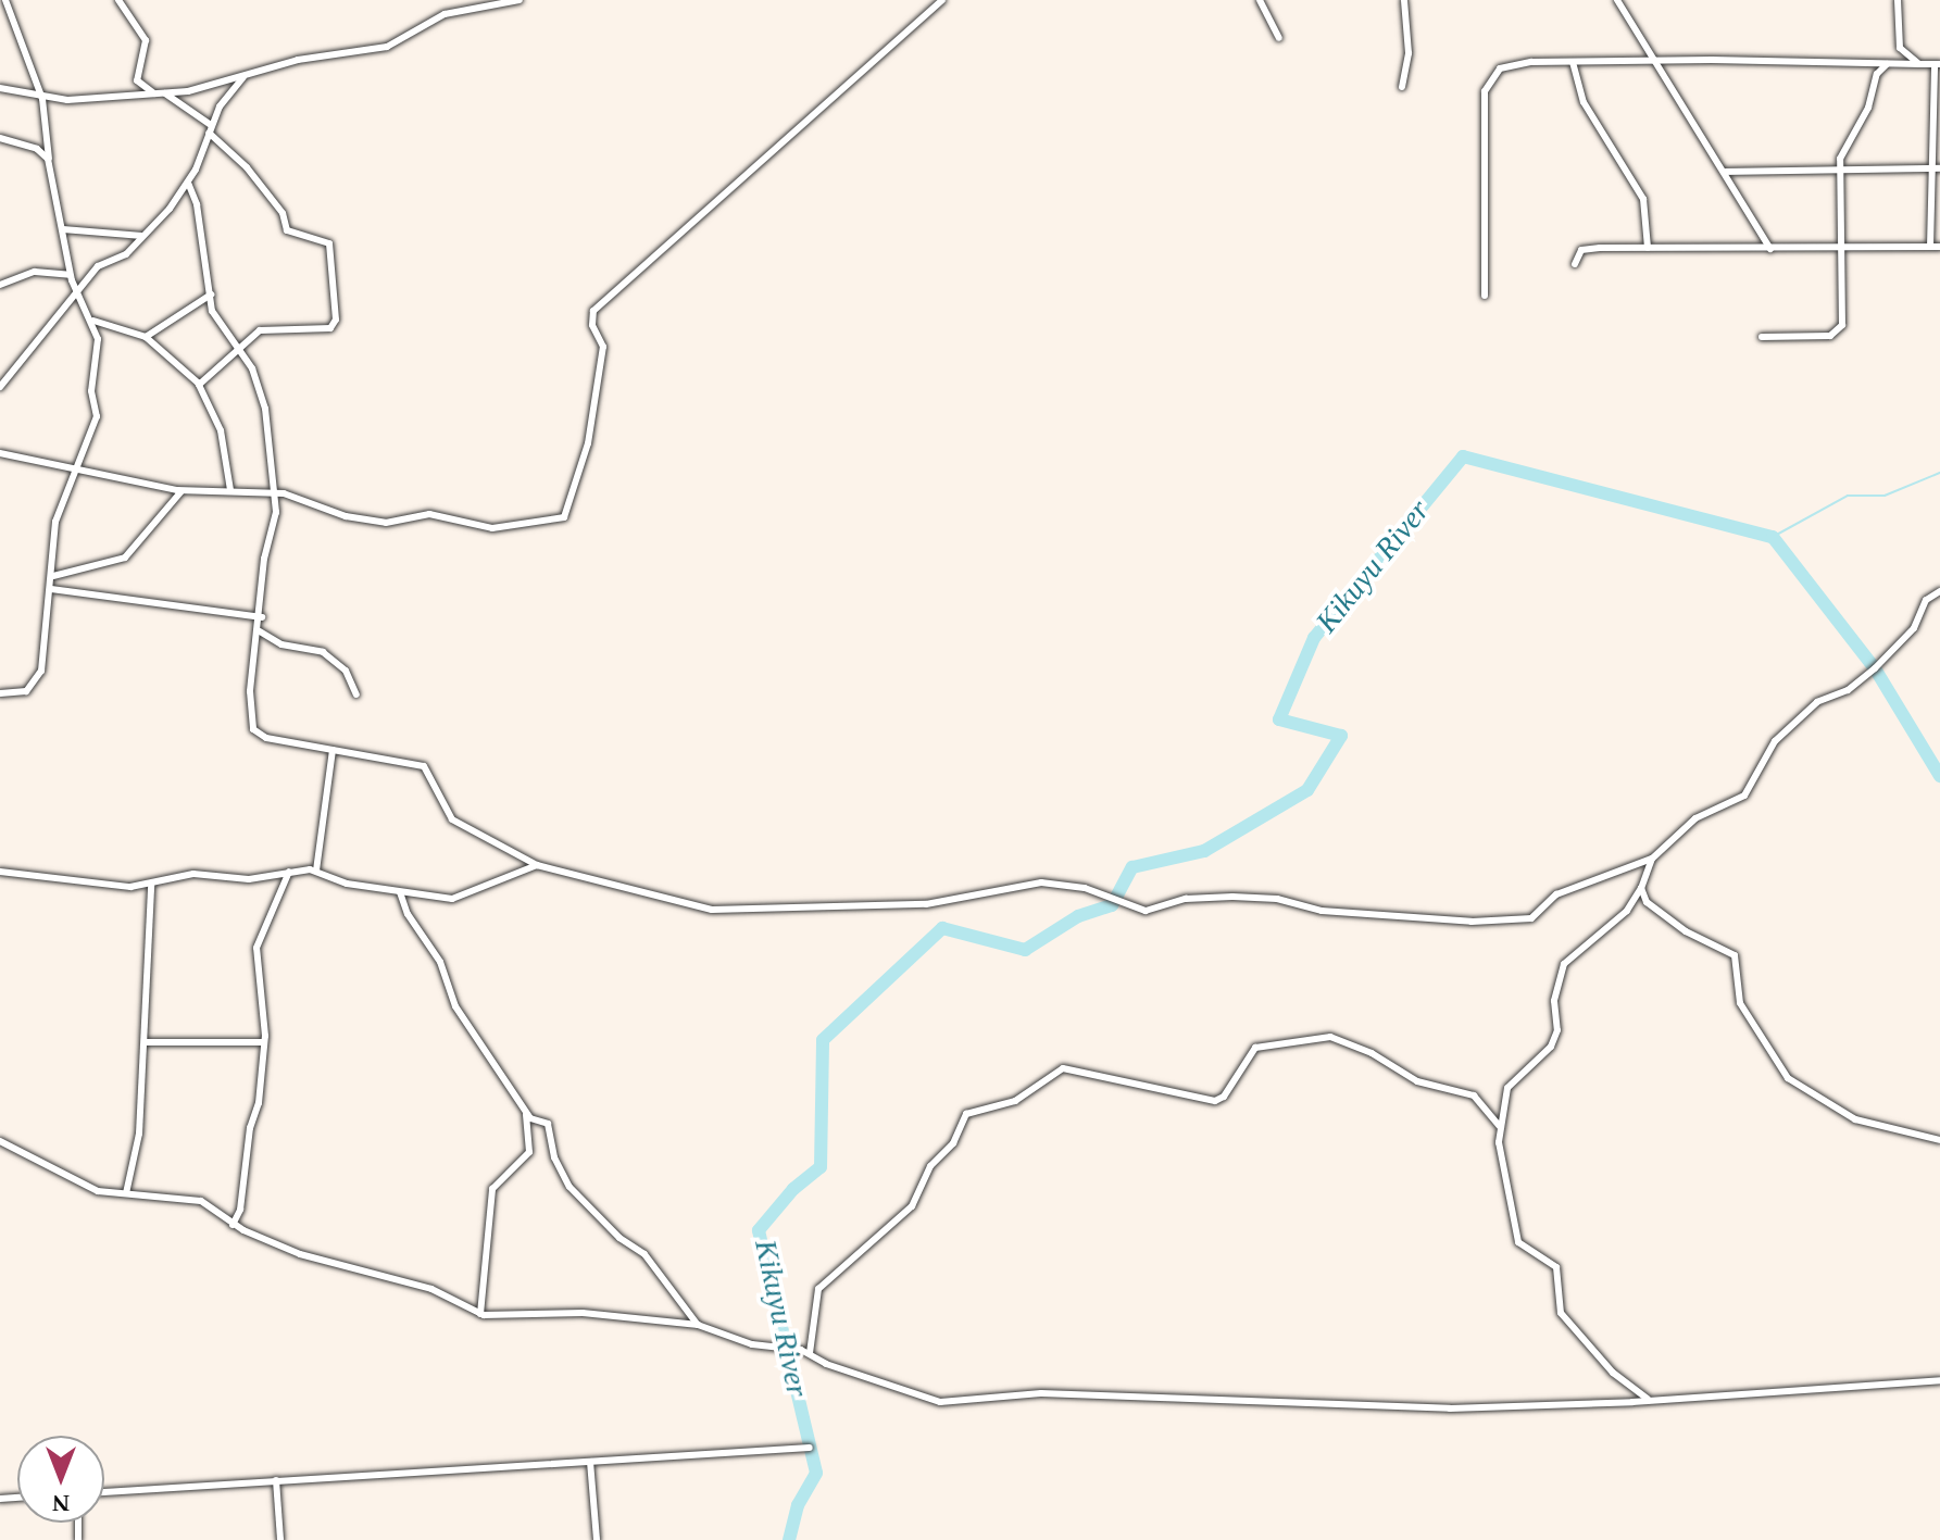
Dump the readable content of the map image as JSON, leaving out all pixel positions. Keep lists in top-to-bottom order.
{
  "water": ["Kikuyu River"],
  "north": "bottom"
}
